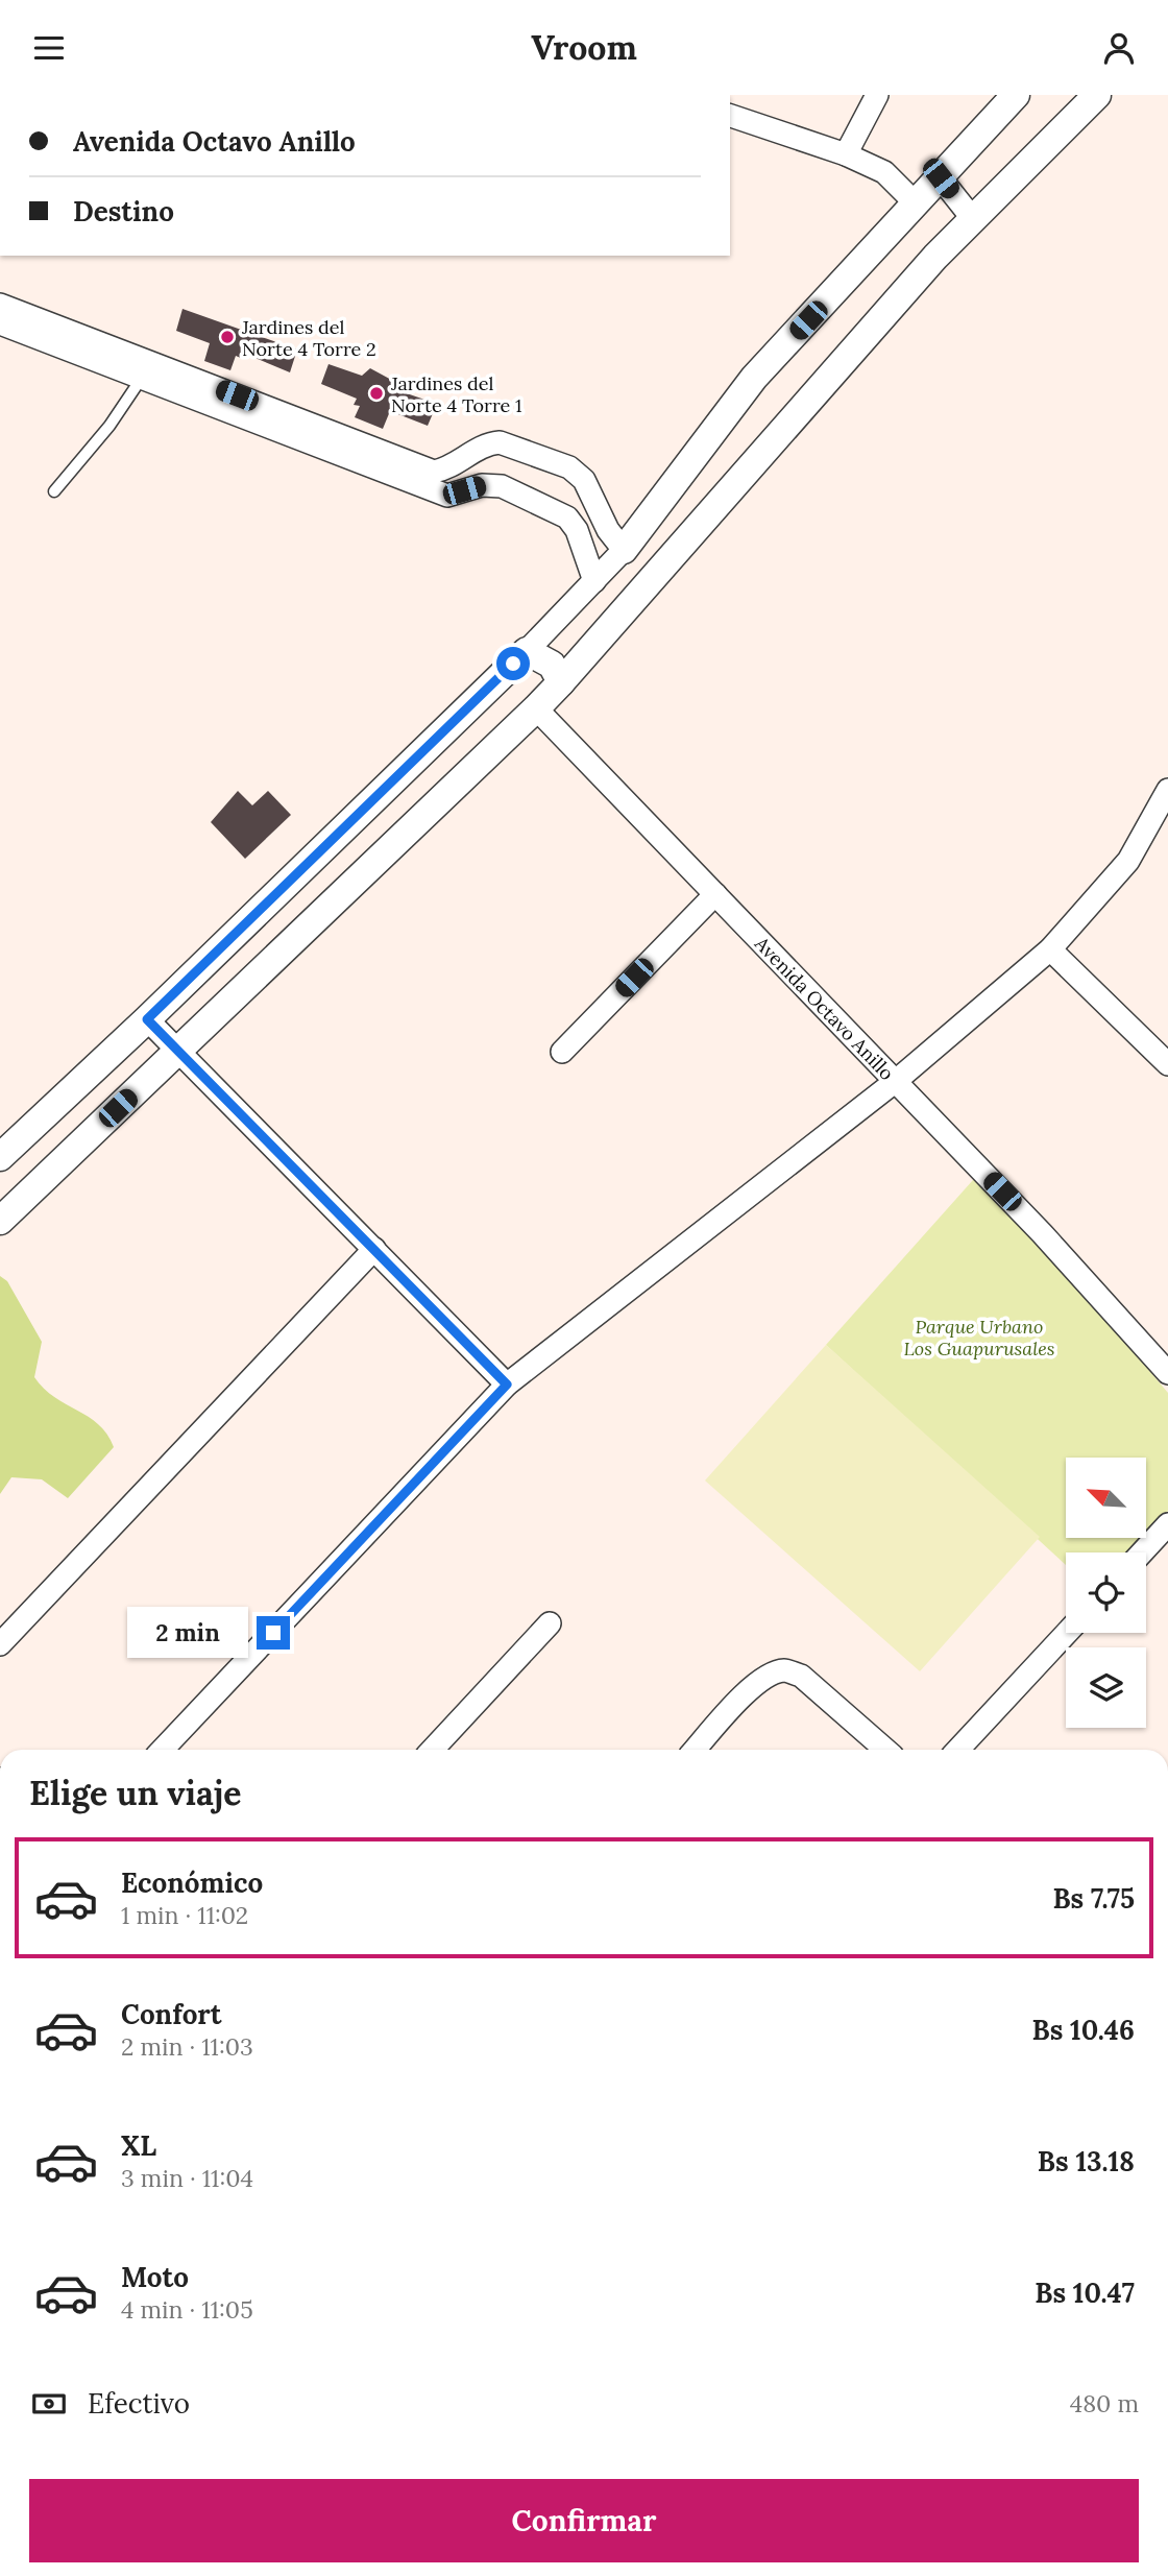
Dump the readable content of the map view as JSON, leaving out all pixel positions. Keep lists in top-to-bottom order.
{
  "streets": {
    "street": ["Avenida Octavo Anillo"]
  },
  "parks": ["Parque Urbano Los Guapurusales"],
  "places": ["Jardines del Norte 4 Torre 2", "Jardines del Norte 4 Torre 1"],
  "north": "top left",
  "page": {
    "header": "Vroom",
    "banner": ["Avenida Octavo Anillo", "Destino"],
    "bubble": "2 min",
    "heading": "Elige un viaje",
    "list": [
      {
        "name": "Económico",
        "note": "1 min · 11:02",
        "value": "Bs 7.75"
      },
      {
        "name": "Confort",
        "note": "2 min · 11:03",
        "value": "Bs 10.46"
      },
      {
        "name": "XL",
        "note": "3 min · 11:04",
        "value": "Bs 13.18"
      },
      {
        "name": "Moto",
        "note": "4 min · 11:05",
        "value": "Bs 10.47"
      }
    ],
    "pay": ["Efectivo", "480 m"],
    "buttons": "Confirmar"
  }
}
